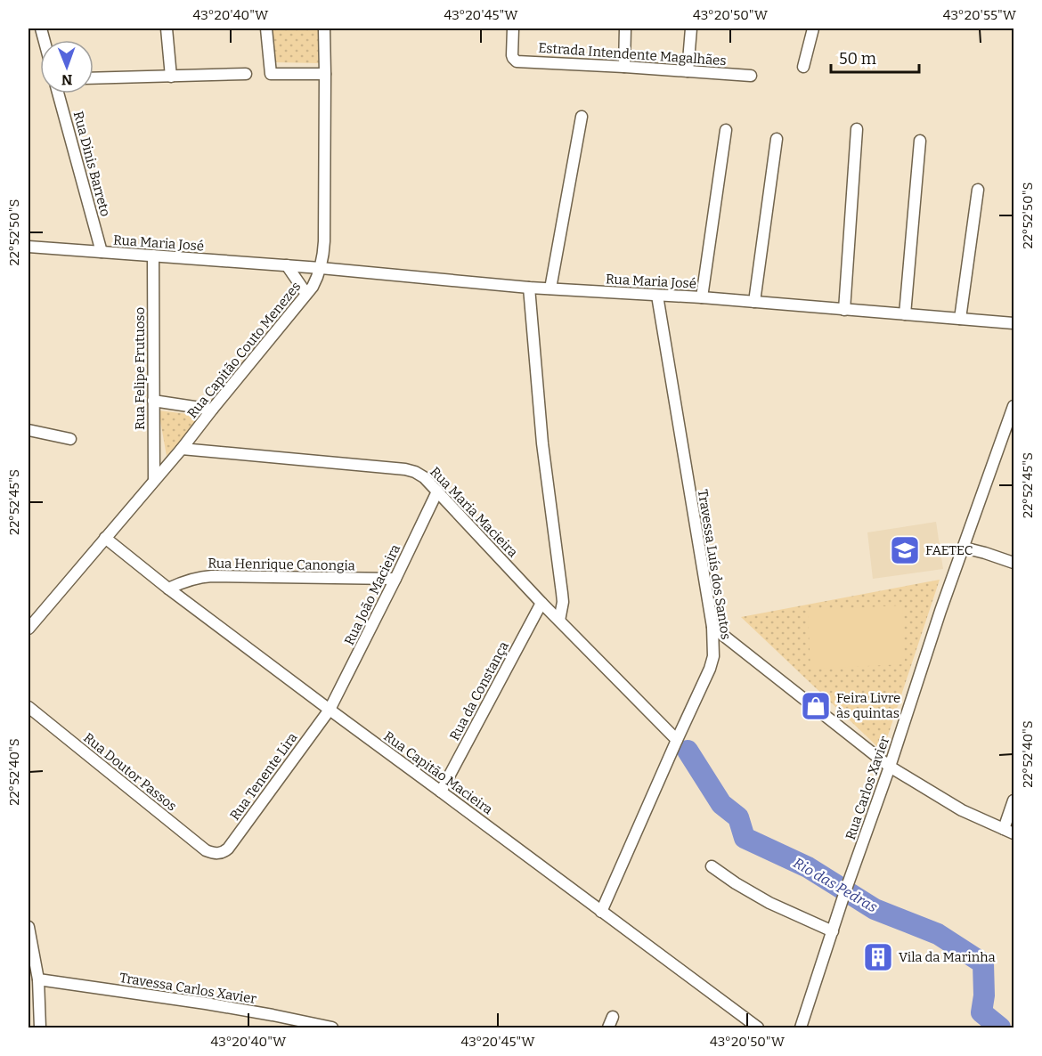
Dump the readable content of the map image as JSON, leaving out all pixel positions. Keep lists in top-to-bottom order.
{
  "streets": {
    "street": [
      "Estrada Intendente Magalhães",
      "Rua Dinis Barreto",
      "Rua Maria José",
      "Rua Capitão Couto Menezes",
      "Rua Felipe Frutuoso",
      "Rua Maria Macieira",
      "Rua Henrique Canongia",
      "Travessa Luís dos Santos",
      "Rua João Macieira",
      "Rua da Constança",
      "Rua Doutor Passos",
      "Rua Capitão Macieira",
      "Rua Tenente Lira",
      "Rua Carlos Xavier",
      "Travessa Carlos Xavier"
    ]
  },
  "crossings": [
    ["Rua Dinis Barreto", "Rua Maria José"],
    ["Rua Maria José", "Rua Capitão Couto Menezes"],
    ["Rua Maria José", "Rua Felipe Frutuoso"],
    ["Rua Maria José", "Travessa Luís dos Santos"],
    ["Rua Capitão Couto Menezes", "Rua Felipe Frutuoso"],
    ["Rua Capitão Couto Menezes", "Rua Maria Macieira"],
    ["Rua Capitão Couto Menezes", "Rua Capitão Macieira"],
    ["Rua Maria Macieira", "Travessa Luís dos Santos"],
    ["Rua Maria Macieira", "Rua João Macieira"],
    ["Rua Maria Macieira", "Rua da Constança"],
    ["Rua Henrique Canongia", "Rua João Macieira"],
    ["Rua Henrique Canongia", "Rua Capitão Macieira"],
    ["Travessa Luís dos Santos", "Rua Capitão Macieira"],
    ["Rua João Macieira", "Rua Capitão Macieira"],
    ["Rua João Macieira", "Rua Tenente Lira"],
    ["Rua da Constança", "Rua Capitão Macieira"],
    ["Rua Doutor Passos", "Rua Tenente Lira"],
    ["Rua Capitão Macieira", "Rua Tenente Lira"]
  ],
  "water": ["Rio das Pedras"],
  "places": {
    "school or university": ["FAETEC"],
    "shop": ["Feira Livre às quintas"],
    "building": ["Vila da Marinha"]
  },
  "scale_bar": "50 m",
  "north": "bottom",
  "coordinates": [
    "43°20'40\"W",
    "43°20'45\"W",
    "43°20'50\"W",
    "43°20'55\"W",
    "22°52'50\"S",
    "22°52'45\"S",
    "22°52'40\"S"
  ]
}
